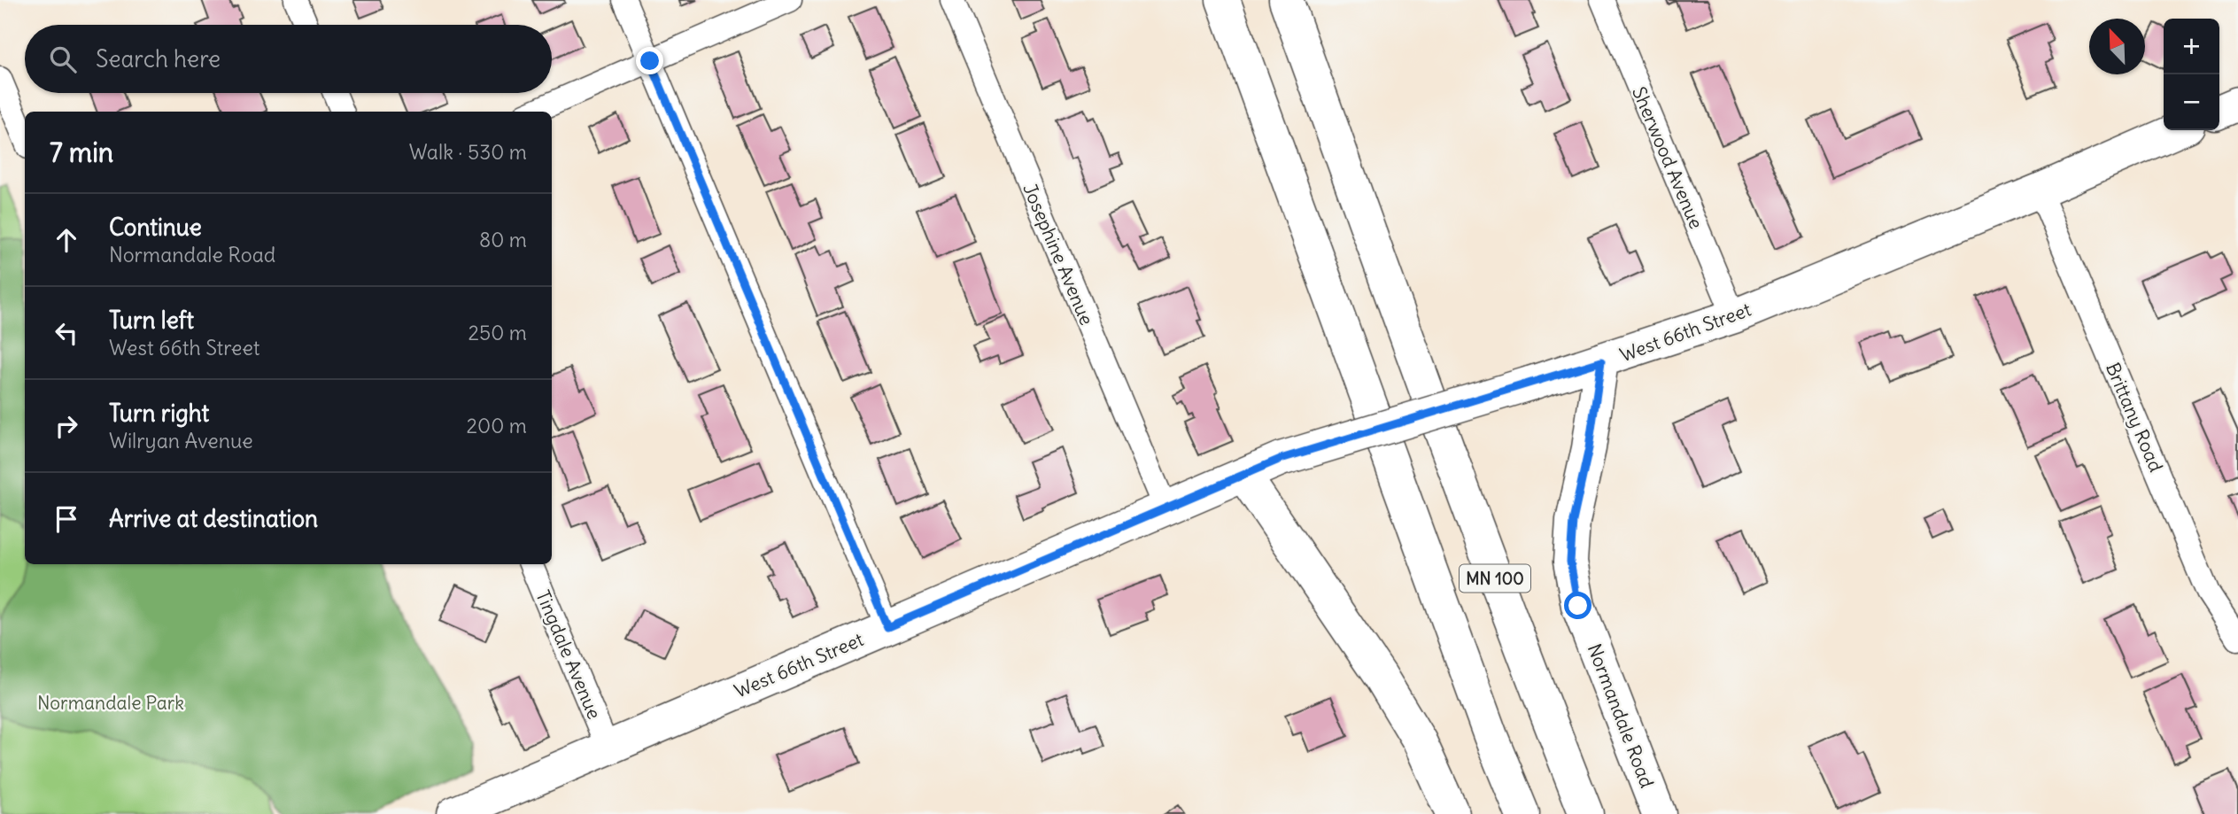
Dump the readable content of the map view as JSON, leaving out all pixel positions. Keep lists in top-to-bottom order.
{
  "streets": {
    "main road": ["West 66th Street", "MN 100", "Normandale Road"],
    "street": [
      "Sherwood Avenue",
      "Josephine Avenue",
      "Brittany Road",
      "Tingdale Avenue"
    ]
  },
  "crossings": [
    ["Sherwood Avenue", "West 66th Street"],
    ["Josephine Avenue", "West 66th Street"],
    ["West 66th Street", "Brittany Road"],
    ["West 66th Street", "Tingdale Avenue"],
    ["West 66th Street", "Normandale Road"]
  ],
  "parks": ["Normandale Park"],
  "north": "top left",
  "page": {
    "map_buttons": ["+", "−"],
    "search": "Search here",
    "heading": ["7 min", "Walk · 530 m"],
    "list": [
      ["Continue", "Normandale Road", "80 m"],
      ["Turn left", "West 66th Street", "250 m"],
      ["Turn right", "Wilryan Avenue", "200 m"],
      "Arrive at destination"
    ]
  }
}
